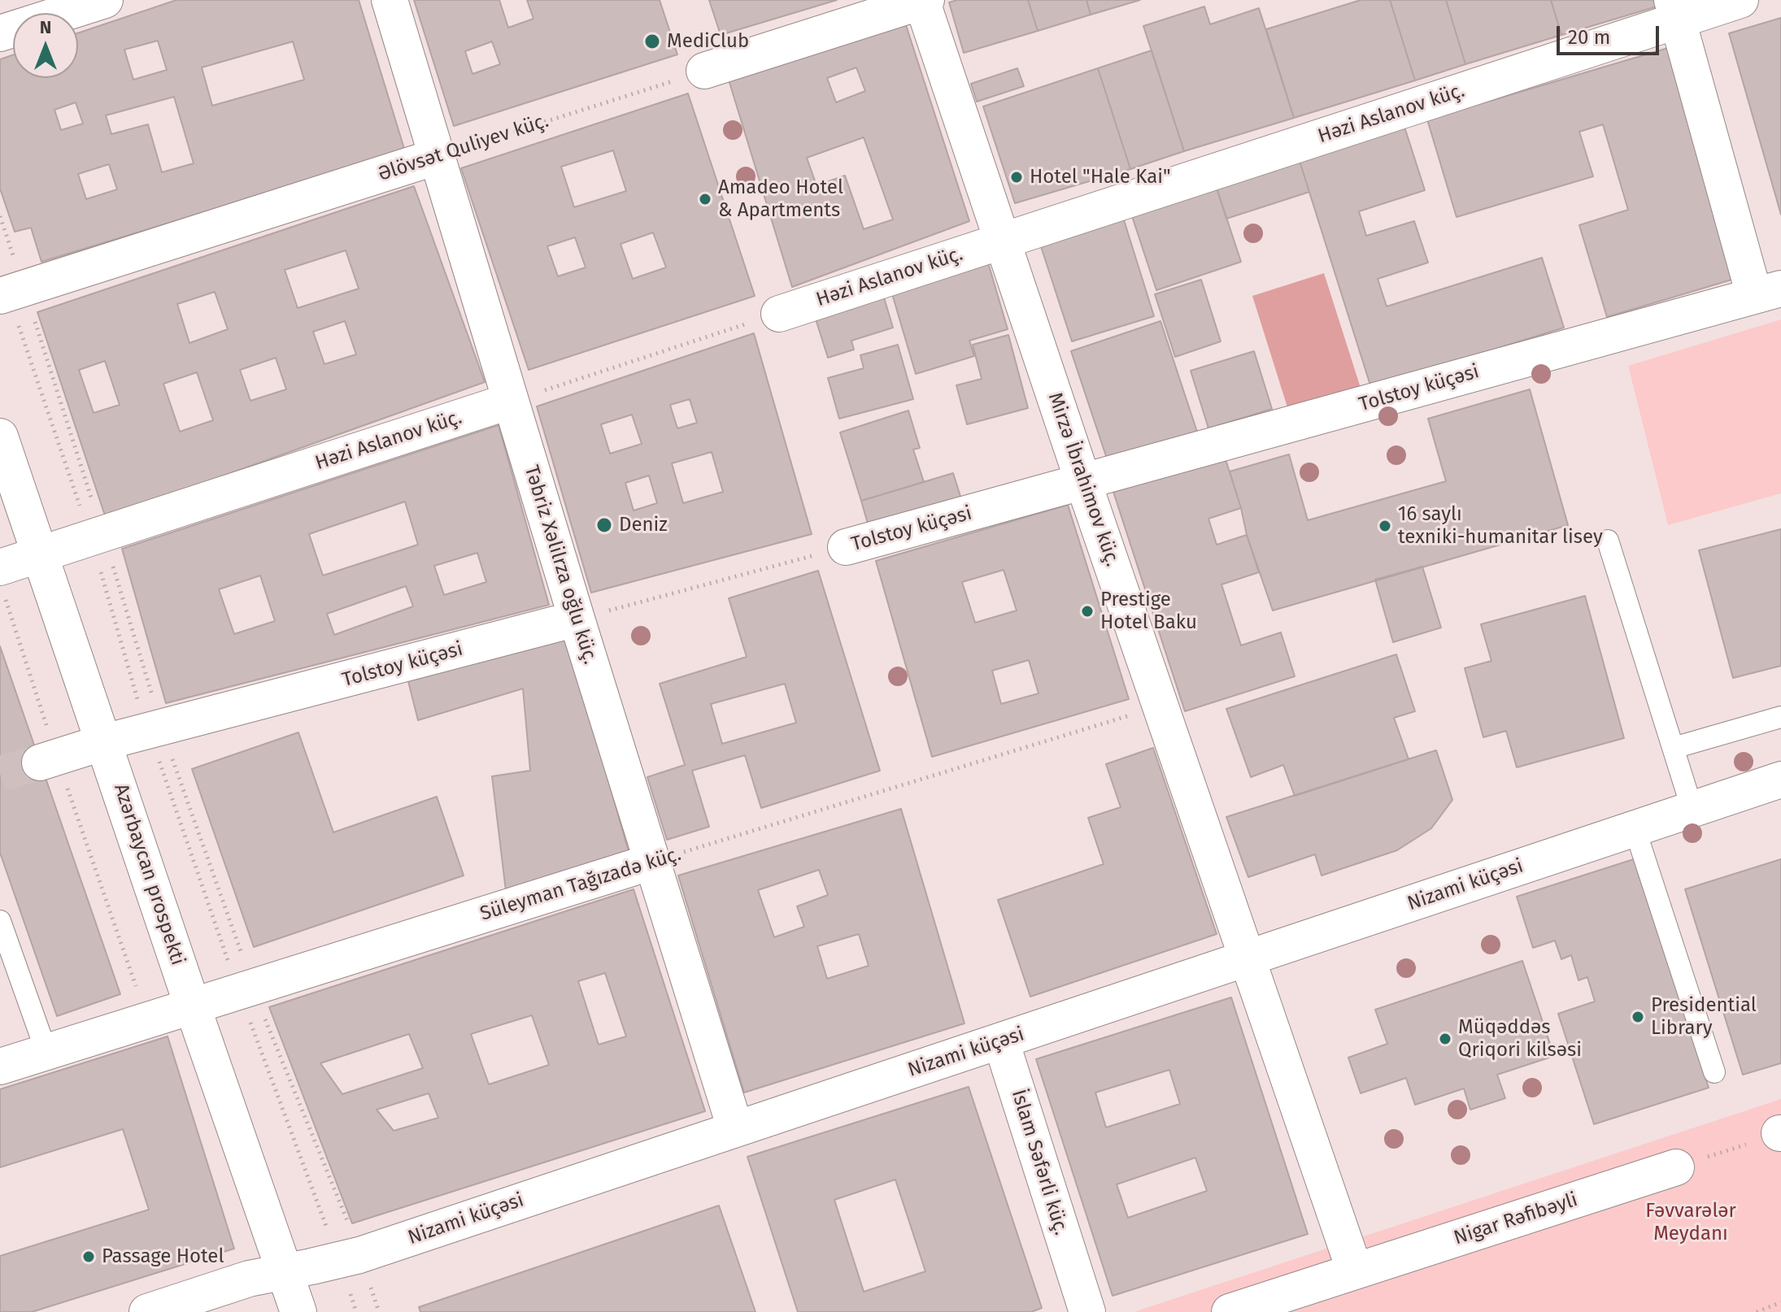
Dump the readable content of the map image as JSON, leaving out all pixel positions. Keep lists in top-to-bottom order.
{
  "streets": {
    "street": [
      "Həzi Aslanov küç.",
      "Əlövsət Quliyev küç.",
      "Tolstoy küçəsi",
      "Mirzə İbrahimov küç.",
      "Təbriz Xəlilrza oğlu küç.",
      "Azərbaycan prospekti",
      "Süleyman Tağızadə küç.",
      "Nizami küçəsi",
      "İslam Səfərli küç.",
      "Nigar Rəfibəyli"
    ]
  },
  "crossings": [
    ["Həzi Aslanov küç.", "Mirzə İbrahimov küç."],
    ["Həzi Aslanov küç.", "Təbriz Xəlilrza oğlu küç."],
    ["Həzi Aslanov küç.", "Azərbaycan prospekti"],
    ["Əlövsət Quliyev küç.", "Təbriz Xəlilrza oğlu küç."],
    ["Tolstoy küçəsi", "Mirzə İbrahimov küç."],
    ["Tolstoy küçəsi", "Təbriz Xəlilrza oğlu küç."],
    ["Tolstoy küçəsi", "Azərbaycan prospekti"],
    ["Mirzə İbrahimov küç.", "Nizami küçəsi"],
    ["Mirzə İbrahimov küç.", "Nigar Rəfibəyli"],
    ["Təbriz Xəlilrza oğlu küç.", "Süleyman Tağızadə küç."],
    ["Təbriz Xəlilrza oğlu küç.", "Nizami küçəsi"],
    ["Azərbaycan prospekti", "Süleyman Tağızadə küç."],
    ["Azərbaycan prospekti", "Nizami küçəsi"],
    ["Nizami küçəsi", "İslam Səfərli küç."]
  ],
  "parks": ["Fəvvarələr Meydanı"],
  "places": [
    "MediClub",
    "Hotel \"Hale Kai\"",
    "Amadeo Hotel & Apartments",
    "Deniz",
    "16 saylı texniki-humanitar lisey",
    "Prestige Hotel Baku",
    "Presidential Library",
    "Müqəddəs Qriqori kilsəsi",
    "Passage Hotel"
  ],
  "scale_bar": "20 m",
  "north": "top"
}
